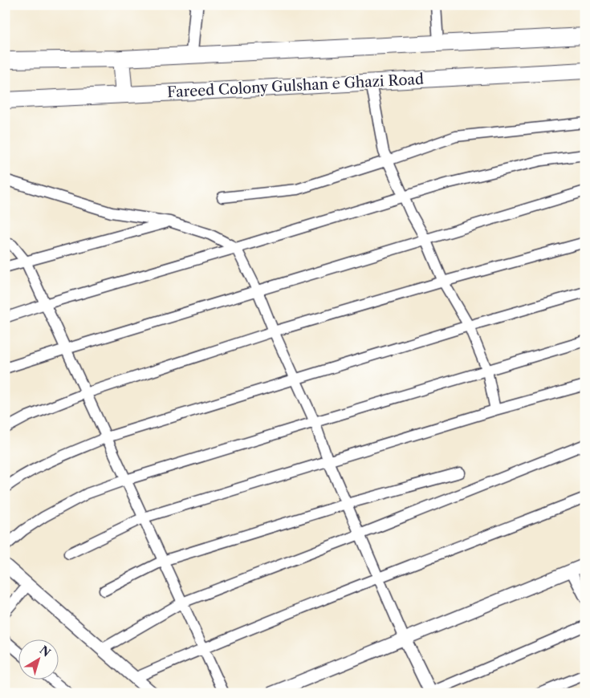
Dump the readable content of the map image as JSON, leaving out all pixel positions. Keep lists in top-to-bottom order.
{
  "streets": {
    "main road": ["Fareed Colony Gulshan e Ghazi Road"]
  },
  "north": "top right"
}
